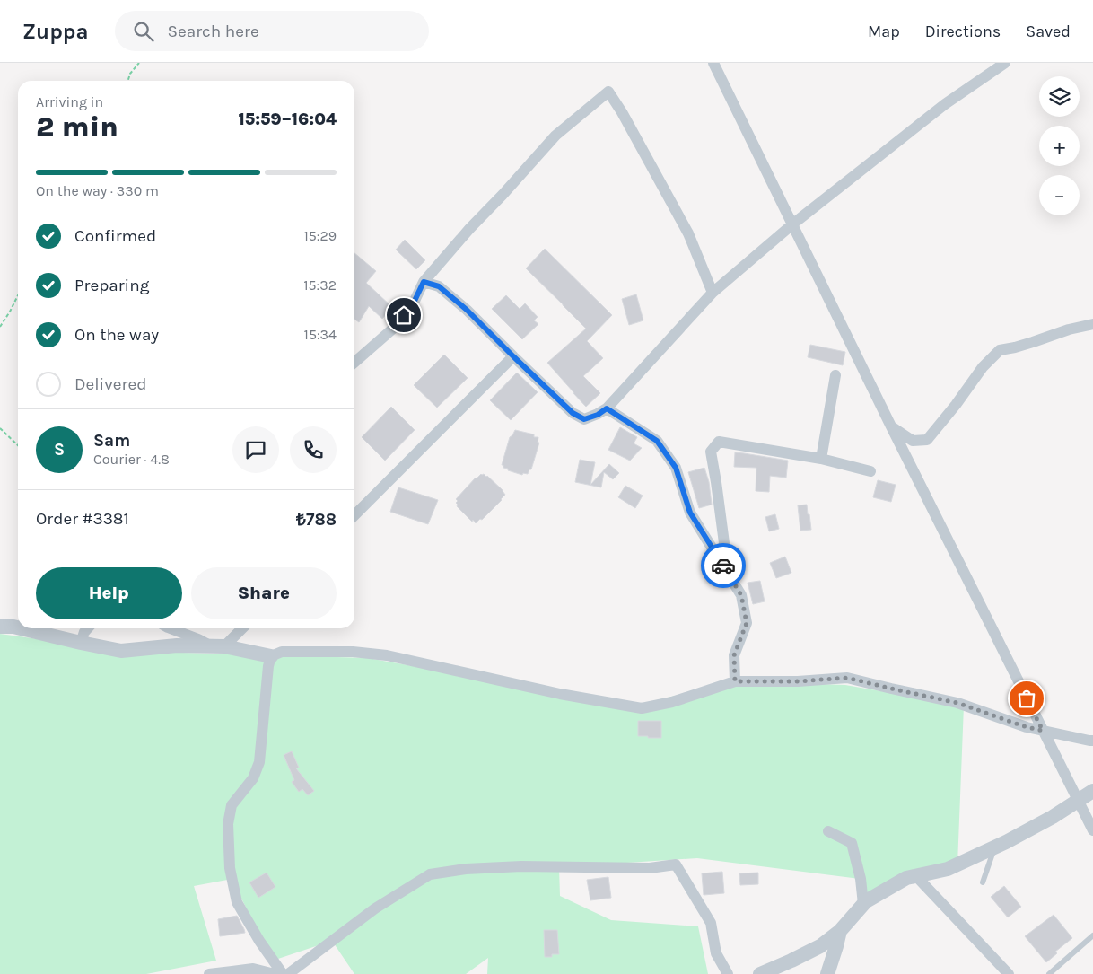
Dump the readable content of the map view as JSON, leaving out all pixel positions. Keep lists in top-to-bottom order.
{
  "page": {
    "header": "Zuppa",
    "search": "Search here",
    "nav": ["Map", "Directions", "Saved"],
    "map_buttons": ["+", "−"],
    "heading": ["2 min", "Arriving in", "15:59–16:04"],
    "panel": [
      "Sam",
      "Courier · 4.8",
      "Order #3381",
      "₺788"
    ],
    "bar": "On the way · 330 m",
    "list": [
      ["Confirmed", "15:29"],
      ["Preparing", "15:32"],
      ["On the way", "15:34"],
      "Delivered"
    ],
    "round": "S",
    "buttons": ["Help", "Share"]
  }
}
